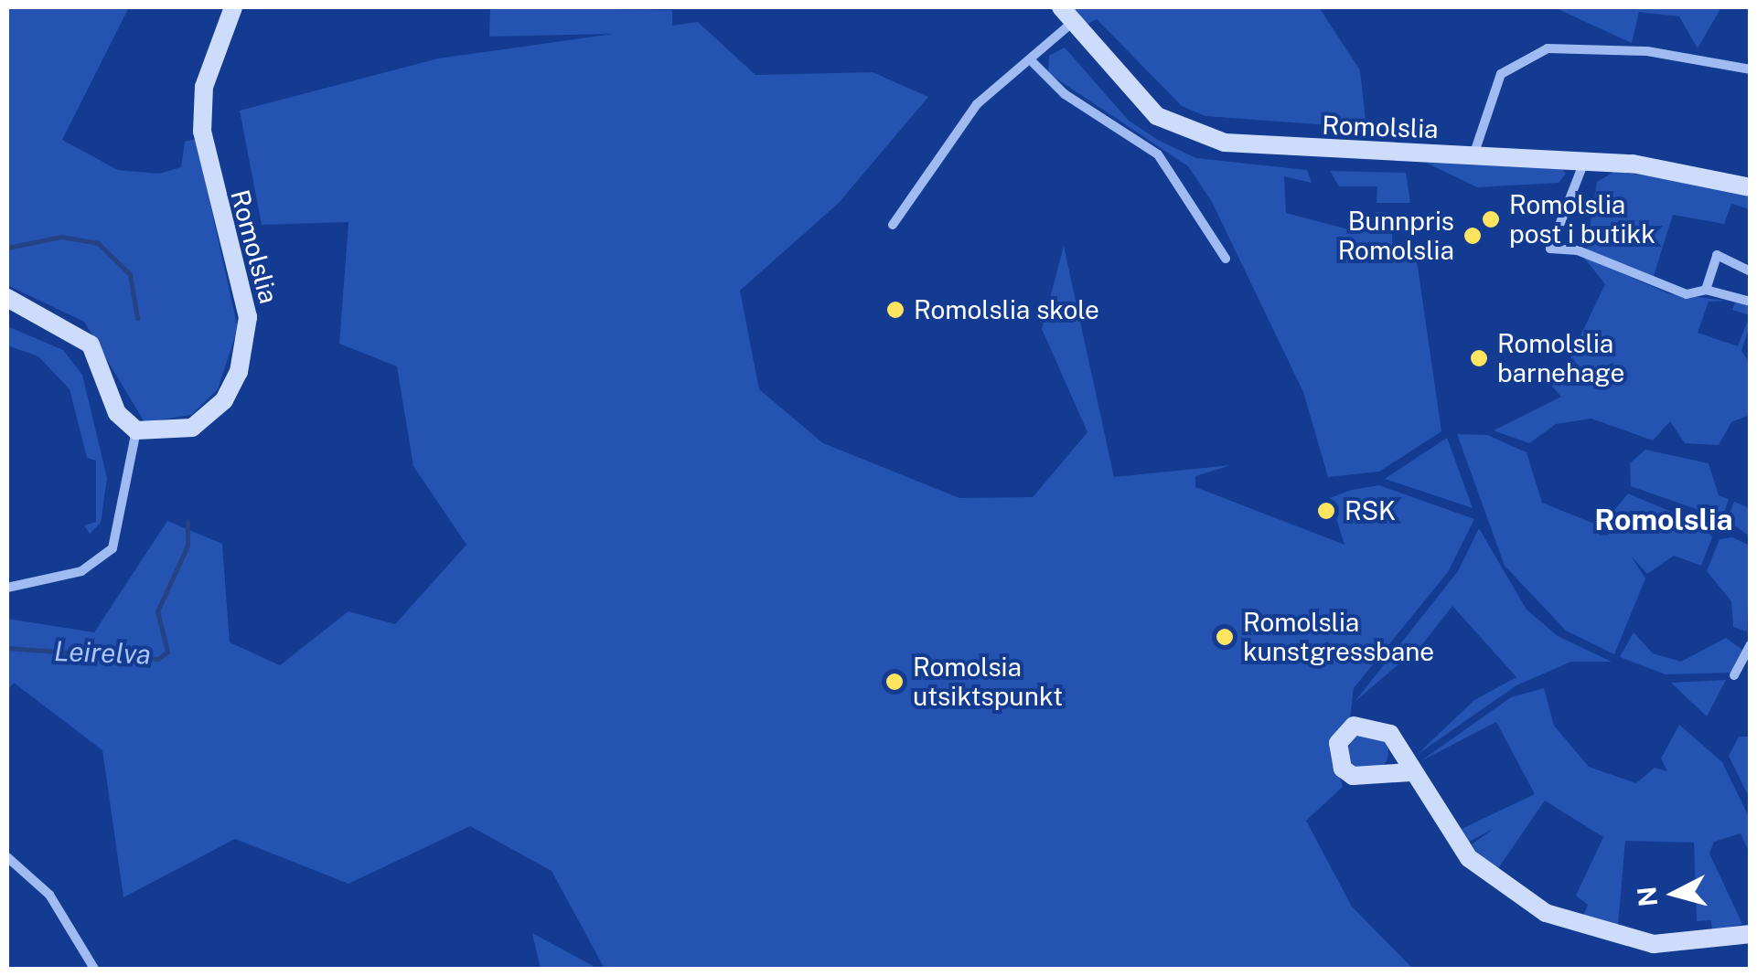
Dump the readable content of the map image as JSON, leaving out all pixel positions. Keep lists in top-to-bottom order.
{
  "streets": {
    "street": ["Romolslia"]
  },
  "districts": ["Romolslia"],
  "water": ["Leirelva"],
  "places": [
    "Romolslia post i butikk",
    "Bunnpris Romolslia",
    "Romolslia skole",
    "Romolslia barnehage",
    "RSK",
    "Romolslia kunstgressbane",
    "Romolsia utsiktspunkt"
  ],
  "north": "left"
}
